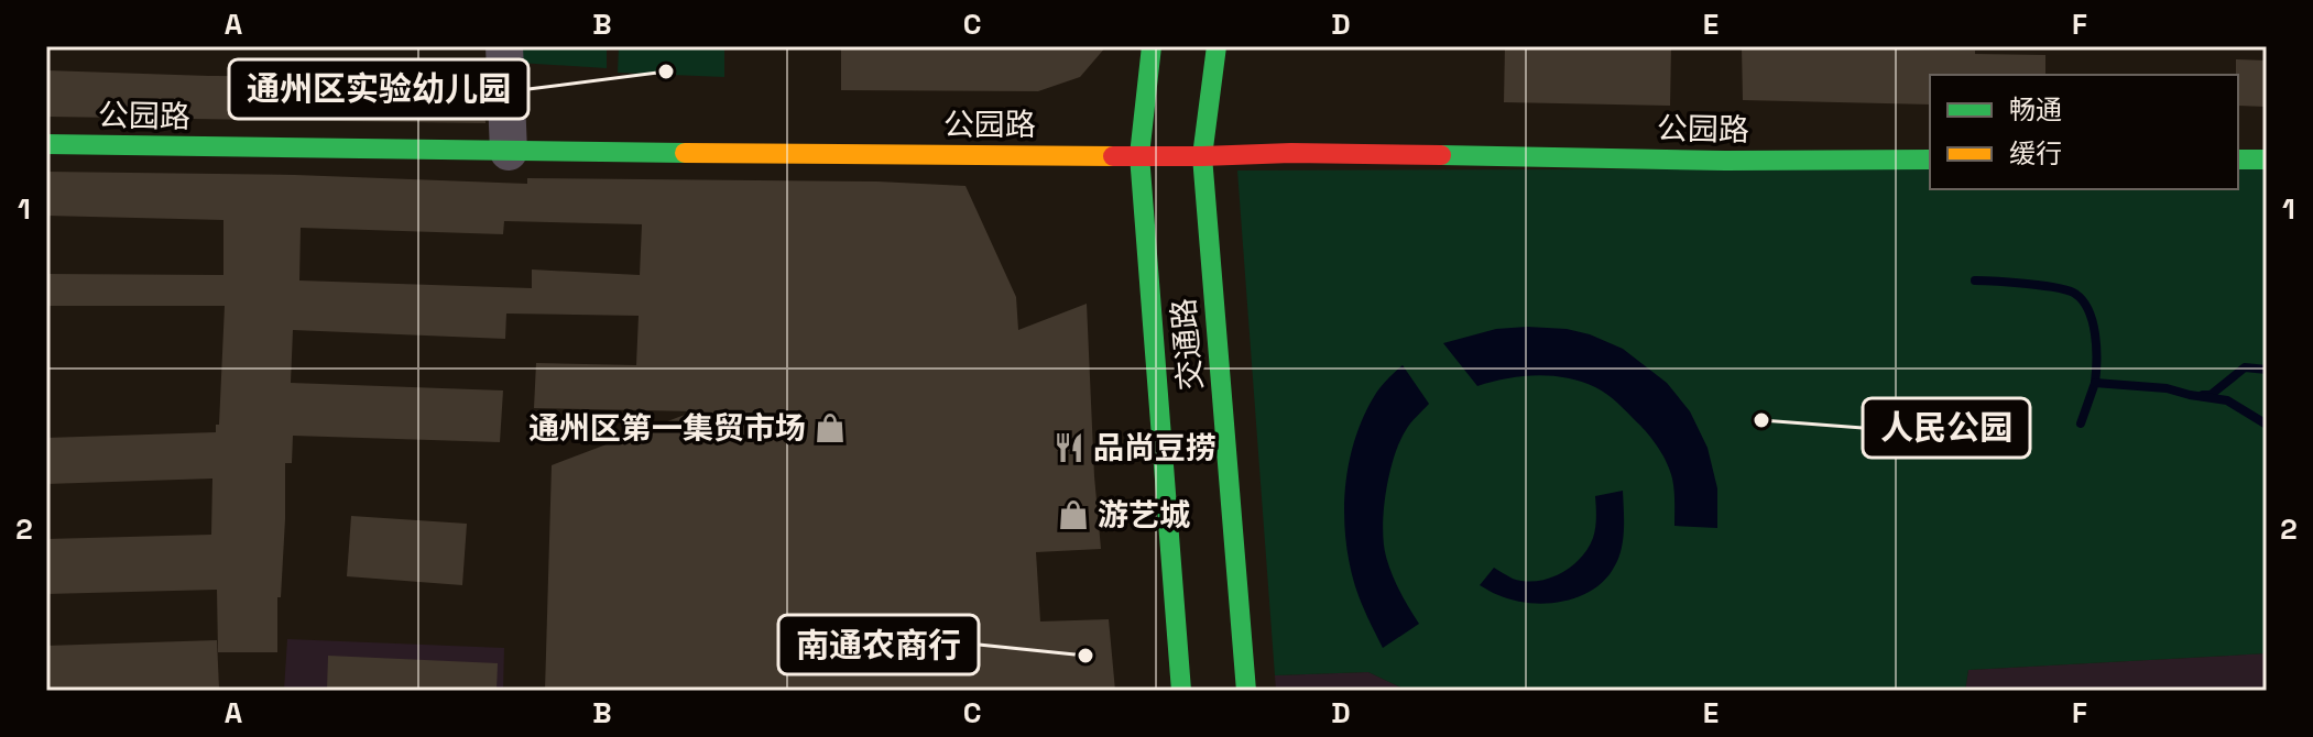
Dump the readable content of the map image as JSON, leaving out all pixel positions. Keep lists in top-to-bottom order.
{
  "streets": {
    "street": ["公园路", "交通路"]
  },
  "crossings": [
    ["公园路", "交通路"]
  ],
  "places": {
    "other": ["通州区实验幼儿园", "人民公园", "南通农商行"],
    "shop": ["通州区第一集贸市场", "游艺城"],
    "restaurant": ["品尚豆捞"]
  },
  "legend": ["畅通", "缓行"],
  "grid": {
    "columns": [
      "A",
      "B",
      "C",
      "D",
      "E",
      "F"
    ],
    "rows": ["1", "2"]
  }
}
